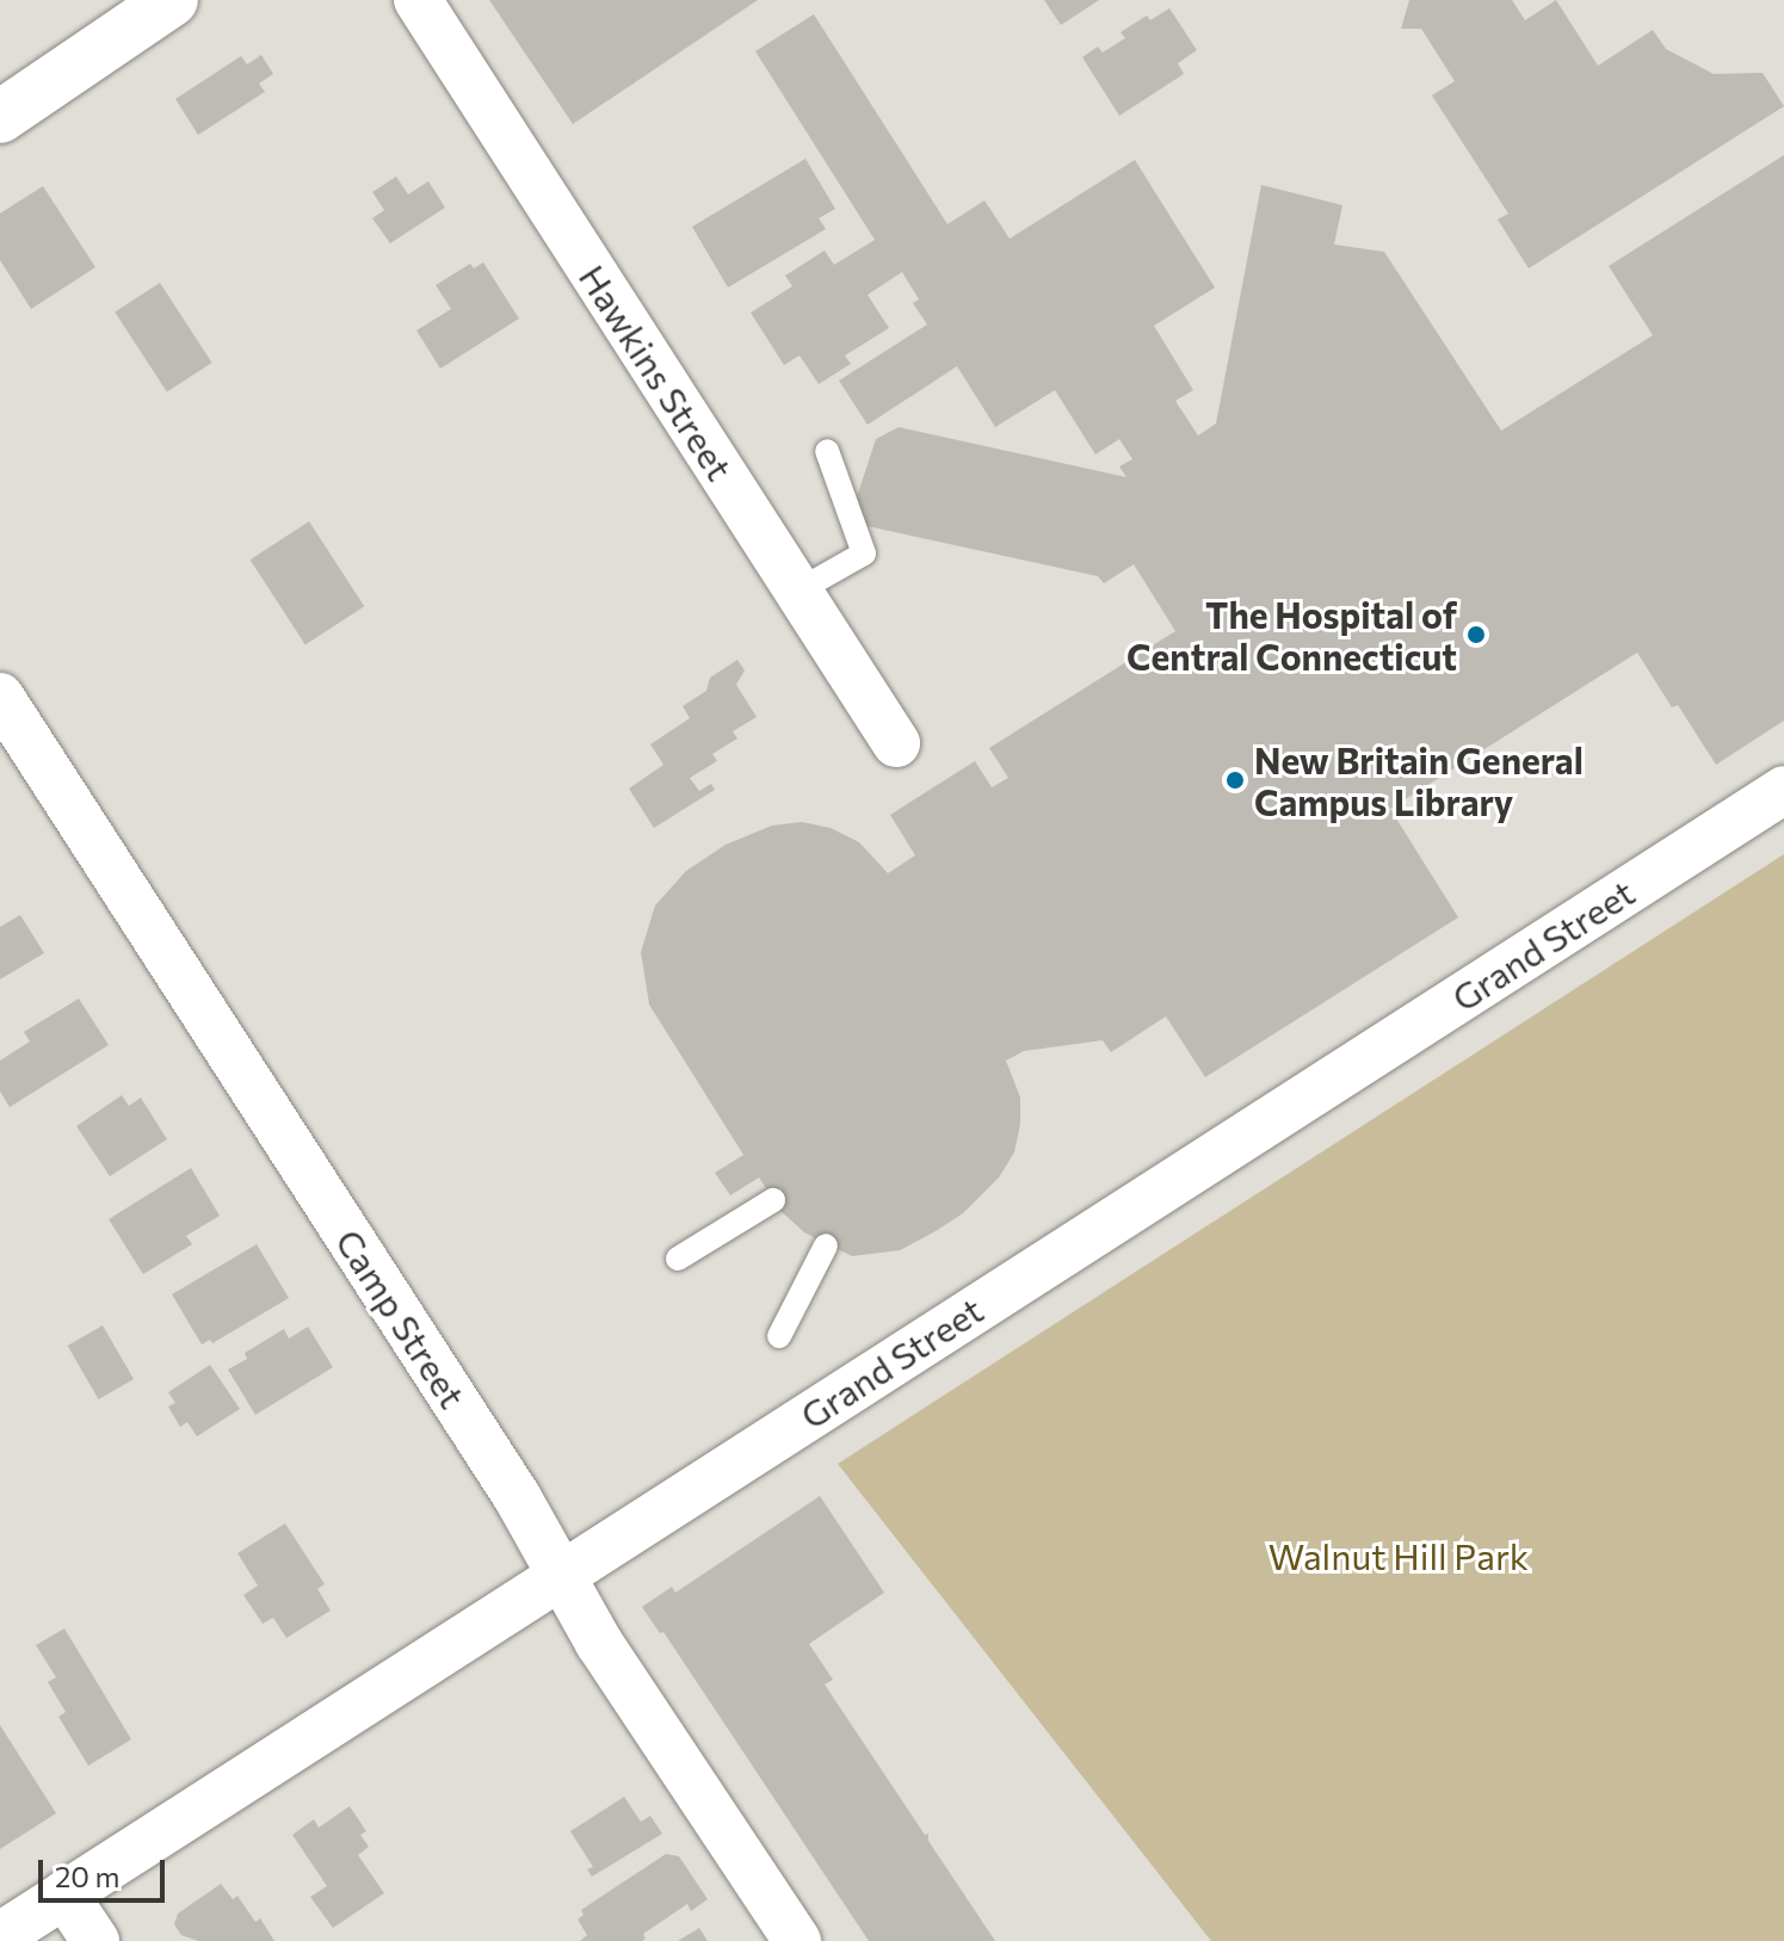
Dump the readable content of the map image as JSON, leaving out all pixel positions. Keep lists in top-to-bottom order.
{
  "streets": {
    "street": ["Hawkins Street", "Grand Street", "Camp Street"]
  },
  "crossings": [
    ["Grand Street", "Camp Street"]
  ],
  "parks": ["Walnut Hill Park"],
  "places": ["The Hospital of Central Connecticut", "New Britain General Campus Library"],
  "scale_bar": "20 m"
}
